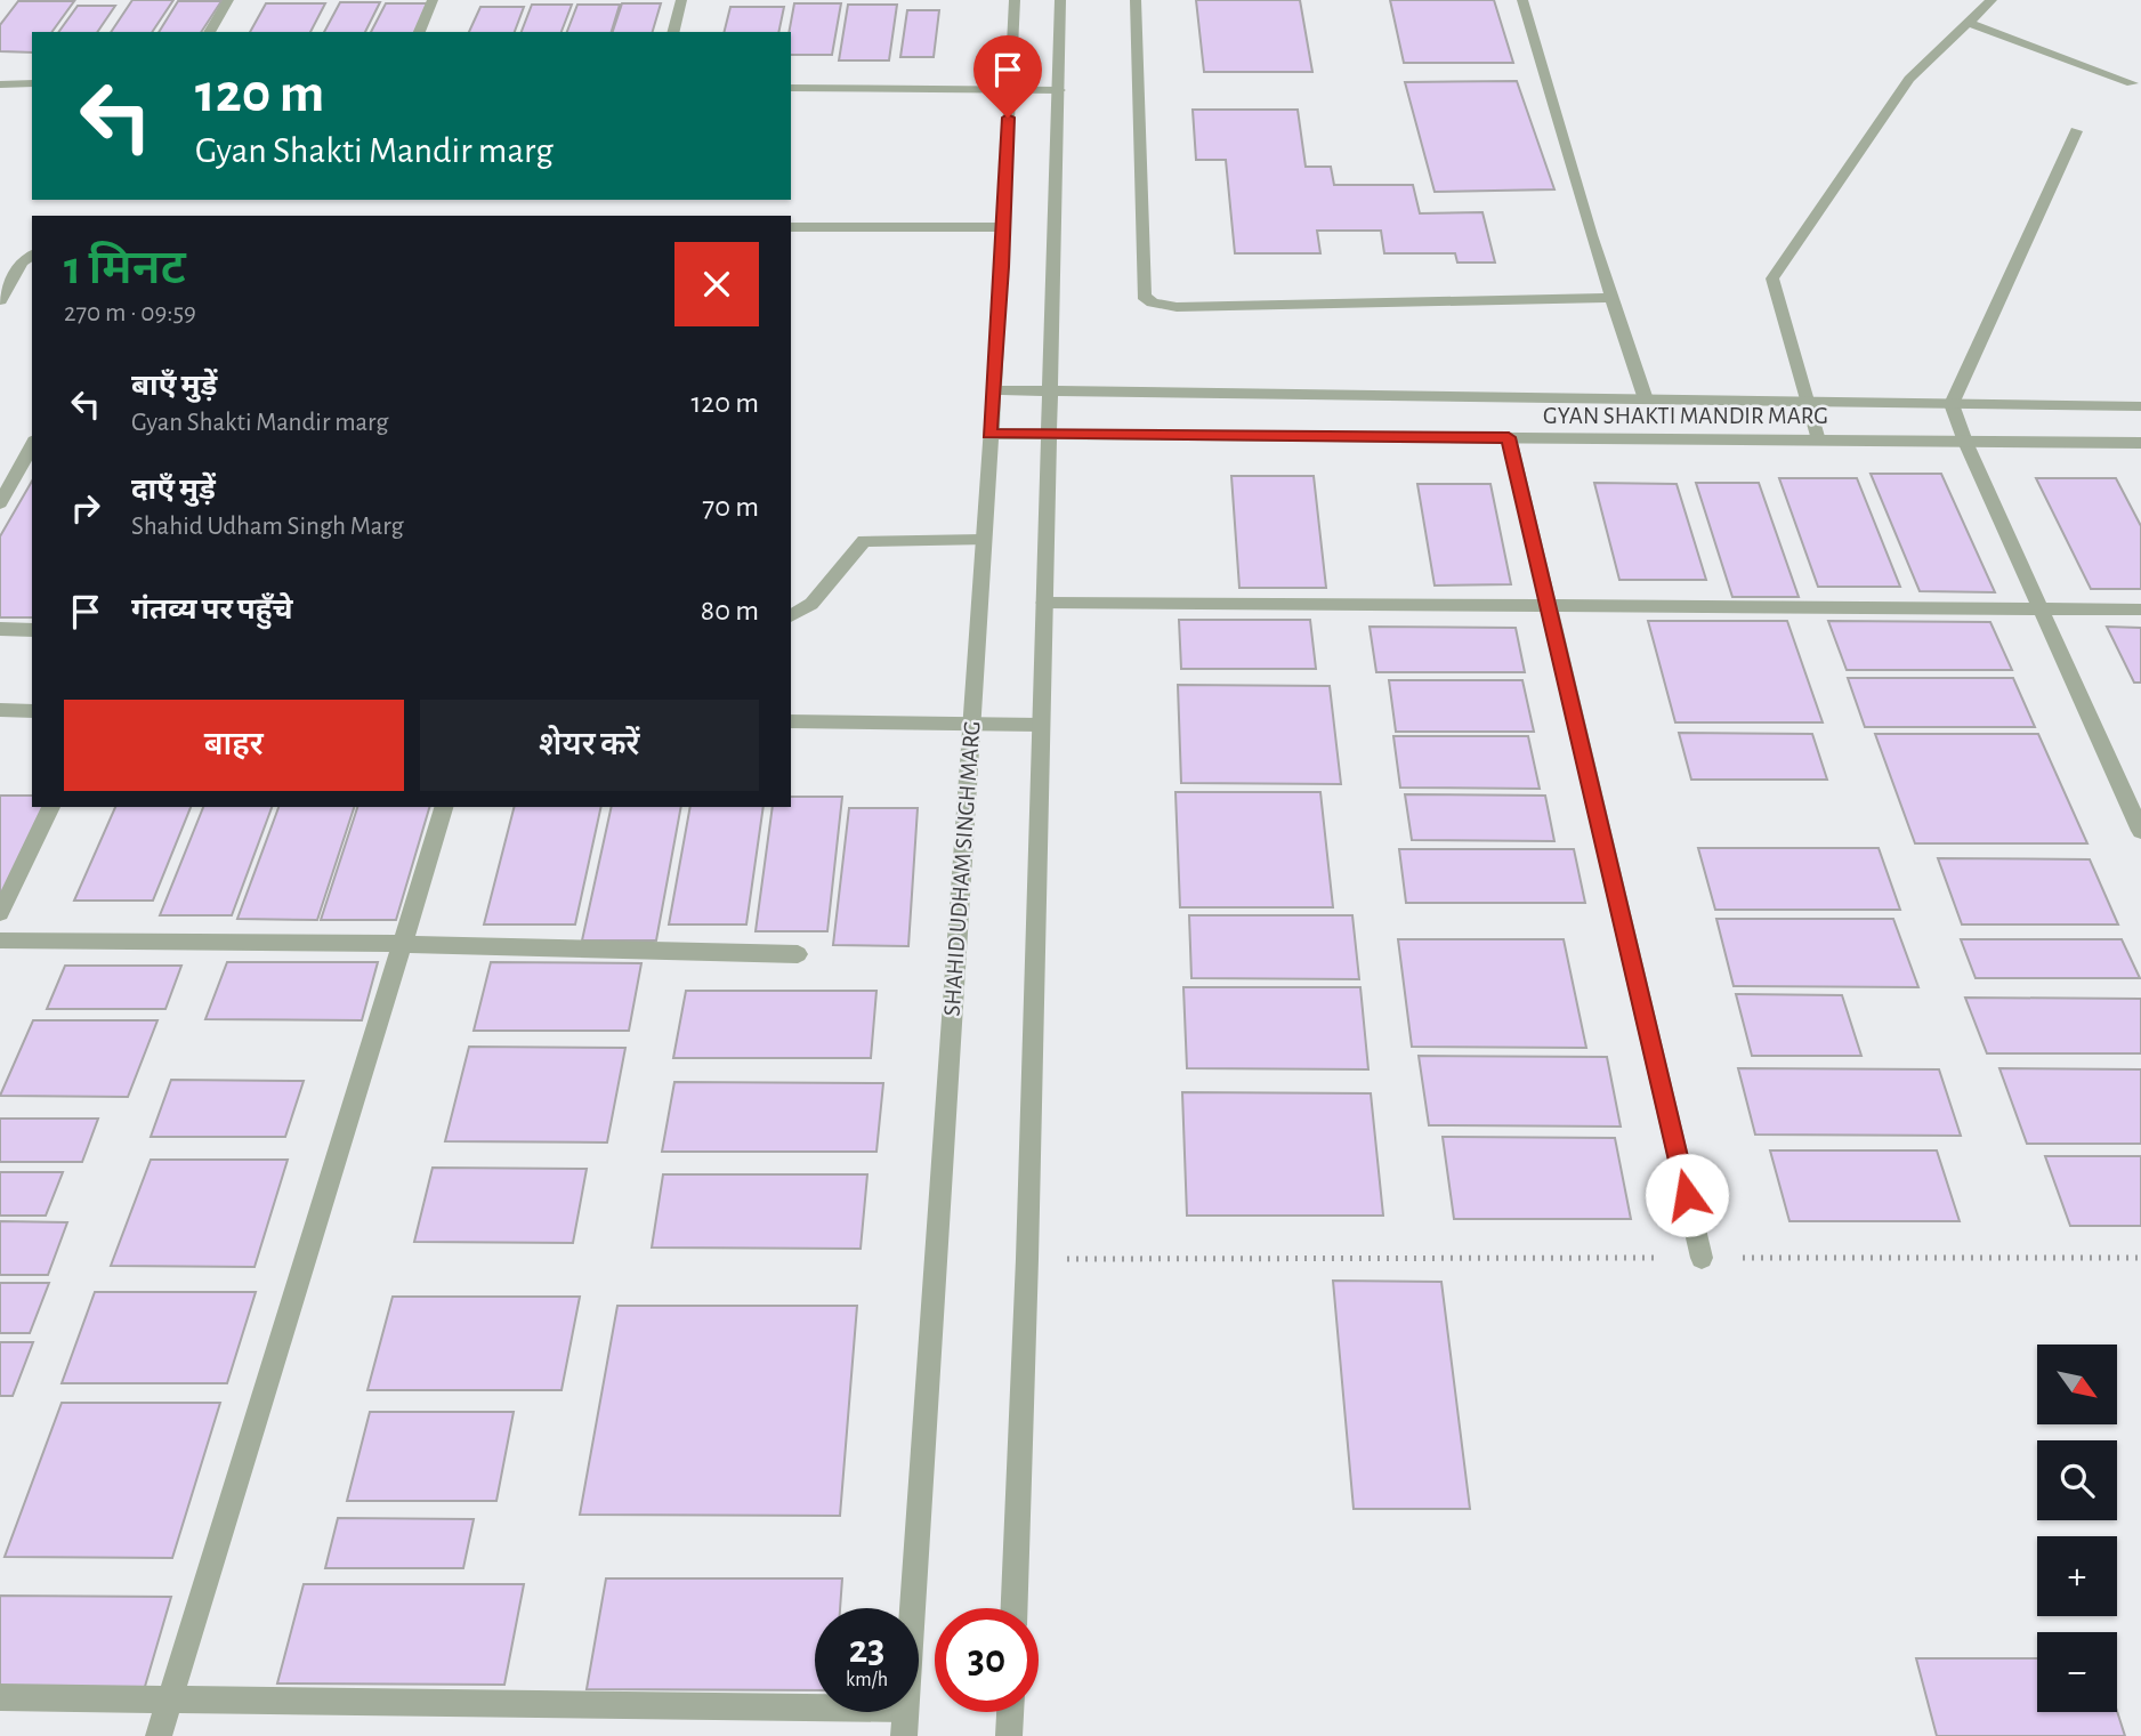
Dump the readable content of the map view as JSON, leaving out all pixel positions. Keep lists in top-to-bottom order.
{
  "streets": {
    "street": ["GYAN SHAKTI MANDIR MARG", "SHAHID UDHAM SINGH MARG"]
  },
  "crossings": [
    ["GYAN SHAKTI MANDIR MARG", "SHAHID UDHAM SINGH MARG"]
  ],
  "north": "bottom right",
  "page": {
    "turn": ["120 m", "Gyan Shakti Mandir marg"],
    "heading": ["1 मिनट", "270 m · 09:59"],
    "list": [
      {
        "name": "बाएँ मुड़ें",
        "note": "Gyan Shakti Mandir marg",
        "value": "120 m"
      },
      {
        "name": "दाएँ मुड़ें",
        "note": "Shahid Udham Singh Marg",
        "value": "70 m"
      },
      {
        "name": "गंतव्य पर पहुँचे",
        "value": "80 m"
      }
    ],
    "buttons": ["बाहर", "शेयर करें"],
    "map_buttons": ["+", "−"],
    "speed": "23 km/h",
    "limit": "30"
  }
}
